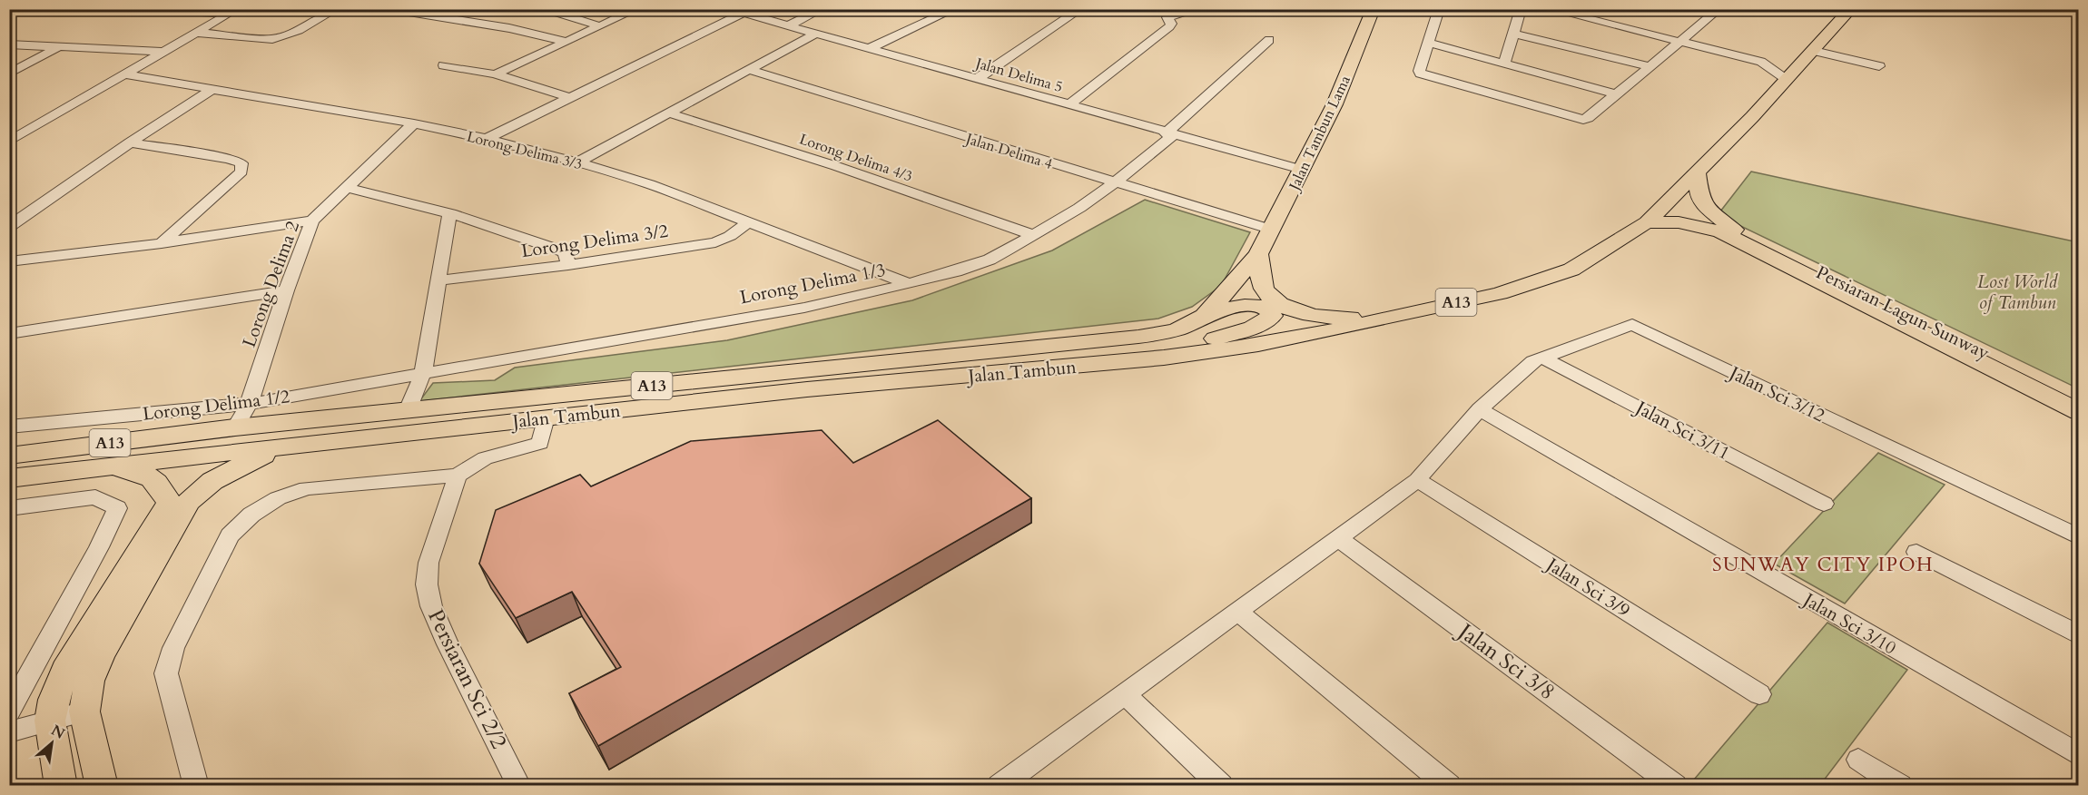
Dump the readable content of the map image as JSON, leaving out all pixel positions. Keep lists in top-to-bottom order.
{
  "streets": {
    "main road": [
      "Jalan Tambun Lama",
      "A13",
      "Persiaran Lagun Sunway",
      "Jalan Tambun"
    ],
    "street": [
      "Jalan Delima 5",
      "Lorong Delima 3/3",
      "Jalan Delima 4",
      "Lorong Delima 4/3",
      "Lorong Delima 3/2",
      "Lorong Delima 1/3",
      "Lorong Delima 2",
      "Jalan Sci 3/12",
      "Lorong Delima 1/2",
      "Jalan Sci 3/11",
      "Jalan Sci 3/9",
      "Jalan Sci 3/10",
      "Jalan Sci 3/8",
      "Persiaran Sci 2/2"
    ]
  },
  "crossings": [
    ["Jalan Delima 5", "Jalan Tambun Lama"],
    ["Jalan Delima 5", "Lorong Delima 1/3"],
    ["Jalan Tambun Lama", "Jalan Delima 4"],
    ["Jalan Tambun Lama", "Jalan Tambun"],
    ["Lorong Delima 3/3", "Lorong Delima 3/2"],
    ["Lorong Delima 3/3", "Lorong Delima 1/3"],
    ["Lorong Delima 3/3", "Lorong Delima 2"],
    ["Jalan Delima 4", "Lorong Delima 1/3"],
    ["Lorong Delima 4/3", "Lorong Delima 1/3"],
    ["Lorong Delima 1/3", "Lorong Delima 1/2"],
    ["Lorong Delima 2", "Jalan Tambun"],
    ["Lorong Delima 2", "Lorong Delima 1/2"],
    ["A13", "Jalan Tambun"],
    ["Persiaran Lagun Sunway", "Jalan Tambun"],
    ["Jalan Sci 3/12", "Jalan Sci 3/11"]
  ],
  "districts": ["SUNWAY CITY IPOH"],
  "parks": ["Lost World of Tambun"],
  "north": "top right"
}
